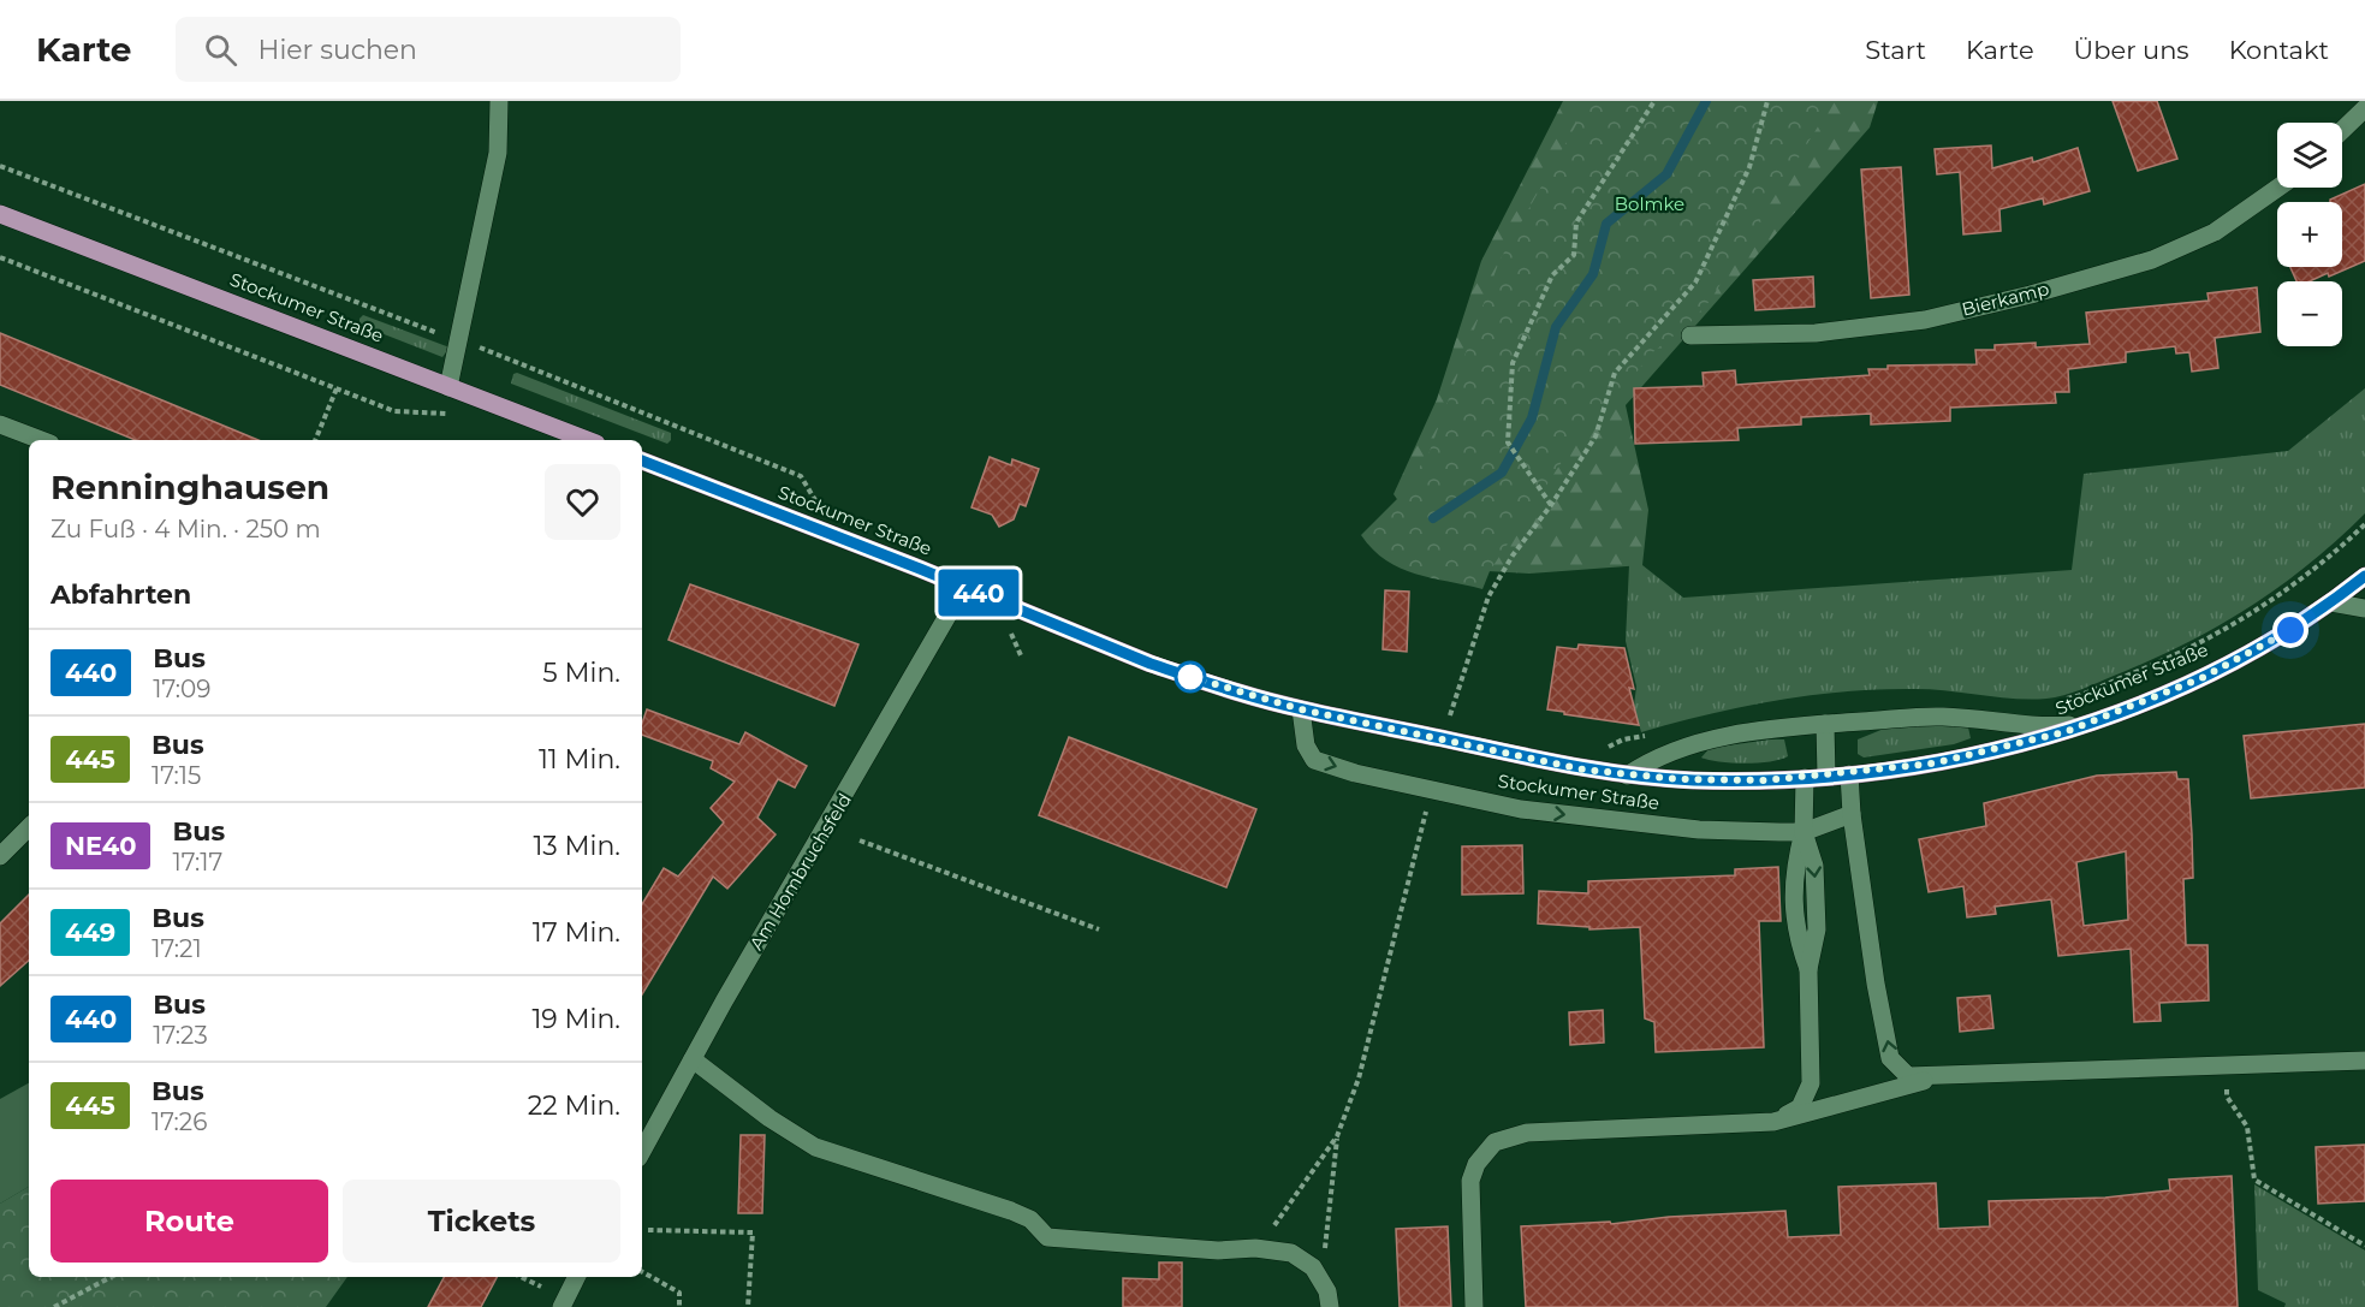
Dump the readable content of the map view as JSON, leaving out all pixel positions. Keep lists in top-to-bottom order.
{
  "streets": {
    "main road": ["Stockumer Straße"],
    "street": ["Bierkamp", "Am Hombruchsfeld"]
  },
  "crossings": [
    ["Stockumer Straße", "Am Hombruchsfeld"]
  ],
  "parks": ["Bolmke"],
  "lines": ["bus line 440"],
  "page": {
    "header": "Karte",
    "search": "Hier suchen",
    "nav": [
      "Start",
      "Karte",
      "Über uns",
      "Kontakt"
    ],
    "on_map": "440",
    "map_buttons": ["+", "−"],
    "heading": [
      ["Renninghausen", "Zu Fuß · 4 Min. · 250 m"],
      "Abfahrten"
    ],
    "list": [
      {
        "mark": "440",
        "name": "Bus",
        "note": "17:09",
        "value": "5 Min."
      },
      {
        "mark": "445",
        "name": "Bus",
        "note": "17:15",
        "value": "11 Min."
      },
      {
        "mark": "NE40",
        "name": "Bus",
        "note": "17:17",
        "value": "13 Min."
      },
      {
        "mark": "449",
        "name": "Bus",
        "note": "17:21",
        "value": "17 Min."
      },
      {
        "mark": "440",
        "name": "Bus",
        "note": "17:23",
        "value": "19 Min."
      },
      {
        "mark": "445",
        "name": "Bus",
        "note": "17:26",
        "value": "22 Min."
      }
    ],
    "buttons": ["Route", "Tickets"]
  }
}
